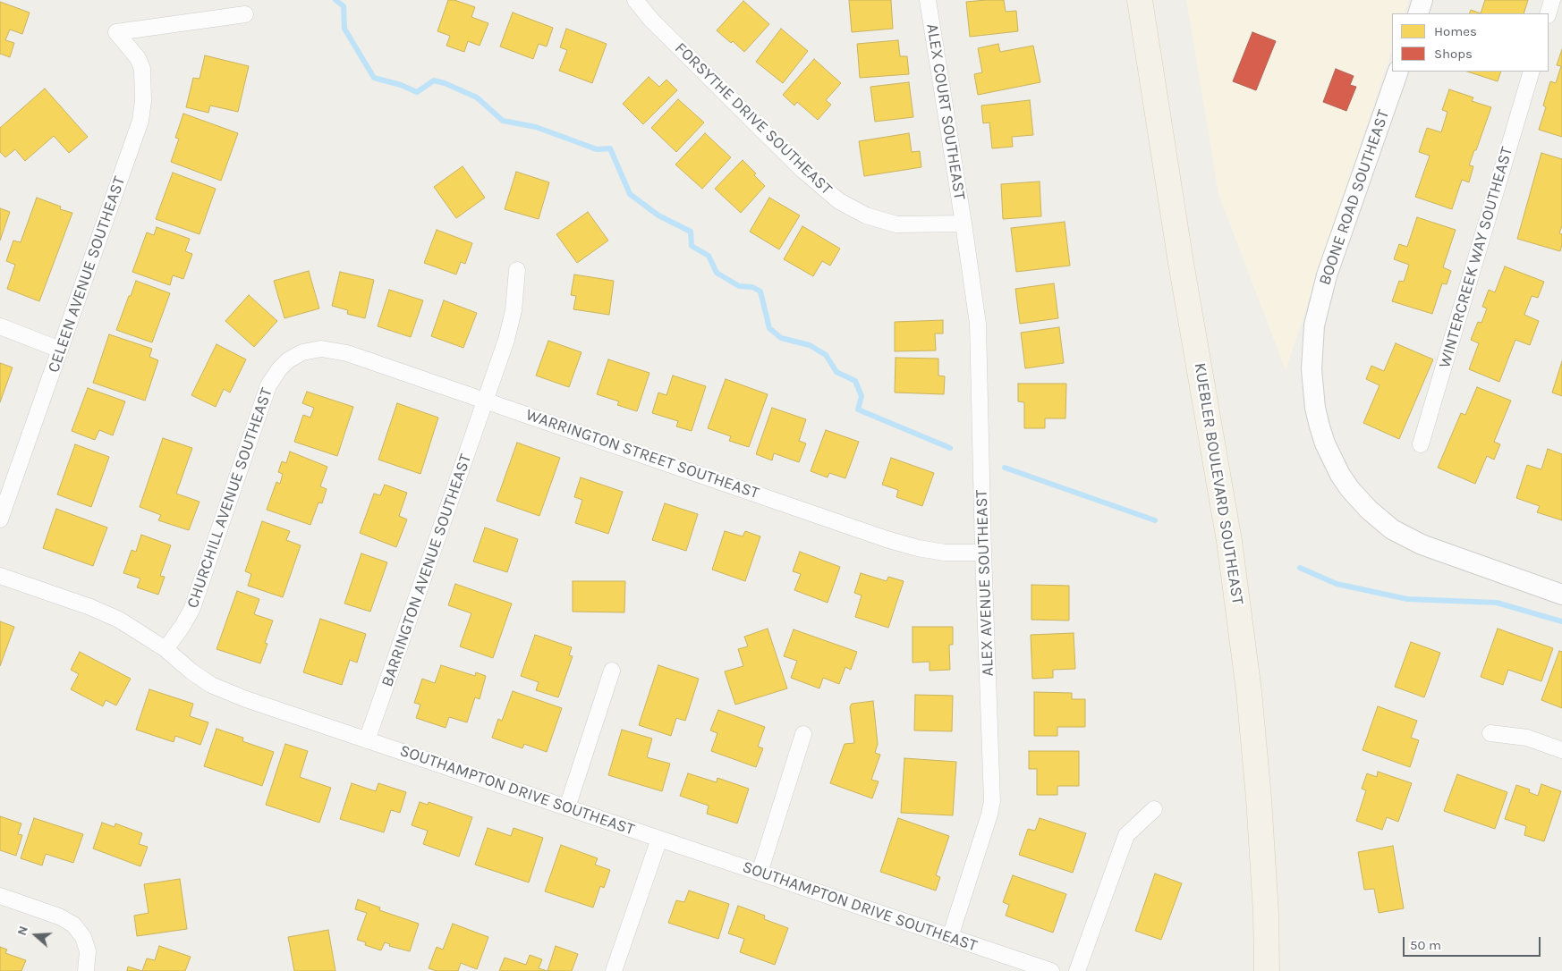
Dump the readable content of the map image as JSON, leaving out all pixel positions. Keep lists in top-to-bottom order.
{
  "streets": {
    "main road": ["KUEBLER BOULEVARD SOUTHEAST"],
    "street": [
      "ALEX COURT SOUTHEAST",
      "FORSYTHE DRIVE SOUTHEAST",
      "BOONE ROAD SOUTHEAST",
      "WINTERCREEK WAY SOUTHEAST",
      "CELEEN AVENUE SOUTHEAST",
      "WARRINGTON STREET SOUTHEAST",
      "CHURCHILL AVENUE SOUTHEAST",
      "BARRINGTON AVENUE SOUTHEAST",
      "ALEX AVENUE SOUTHEAST",
      "SOUTHAMPTON DRIVE SOUTHEAST"
    ]
  },
  "crossings": [
    ["ALEX COURT SOUTHEAST", "FORSYTHE DRIVE SOUTHEAST"],
    ["ALEX COURT SOUTHEAST", "ALEX AVENUE SOUTHEAST"],
    ["FORSYTHE DRIVE SOUTHEAST", "ALEX AVENUE SOUTHEAST"],
    ["WARRINGTON STREET SOUTHEAST", "CHURCHILL AVENUE SOUTHEAST"],
    ["WARRINGTON STREET SOUTHEAST", "BARRINGTON AVENUE SOUTHEAST"],
    ["WARRINGTON STREET SOUTHEAST", "ALEX AVENUE SOUTHEAST"],
    ["CHURCHILL AVENUE SOUTHEAST", "SOUTHAMPTON DRIVE SOUTHEAST"],
    ["BARRINGTON AVENUE SOUTHEAST", "SOUTHAMPTON DRIVE SOUTHEAST"],
    ["ALEX AVENUE SOUTHEAST", "SOUTHAMPTON DRIVE SOUTHEAST"]
  ],
  "legend": ["Homes", "Shops"],
  "scale_bar": "50 m",
  "north": "left"
}
